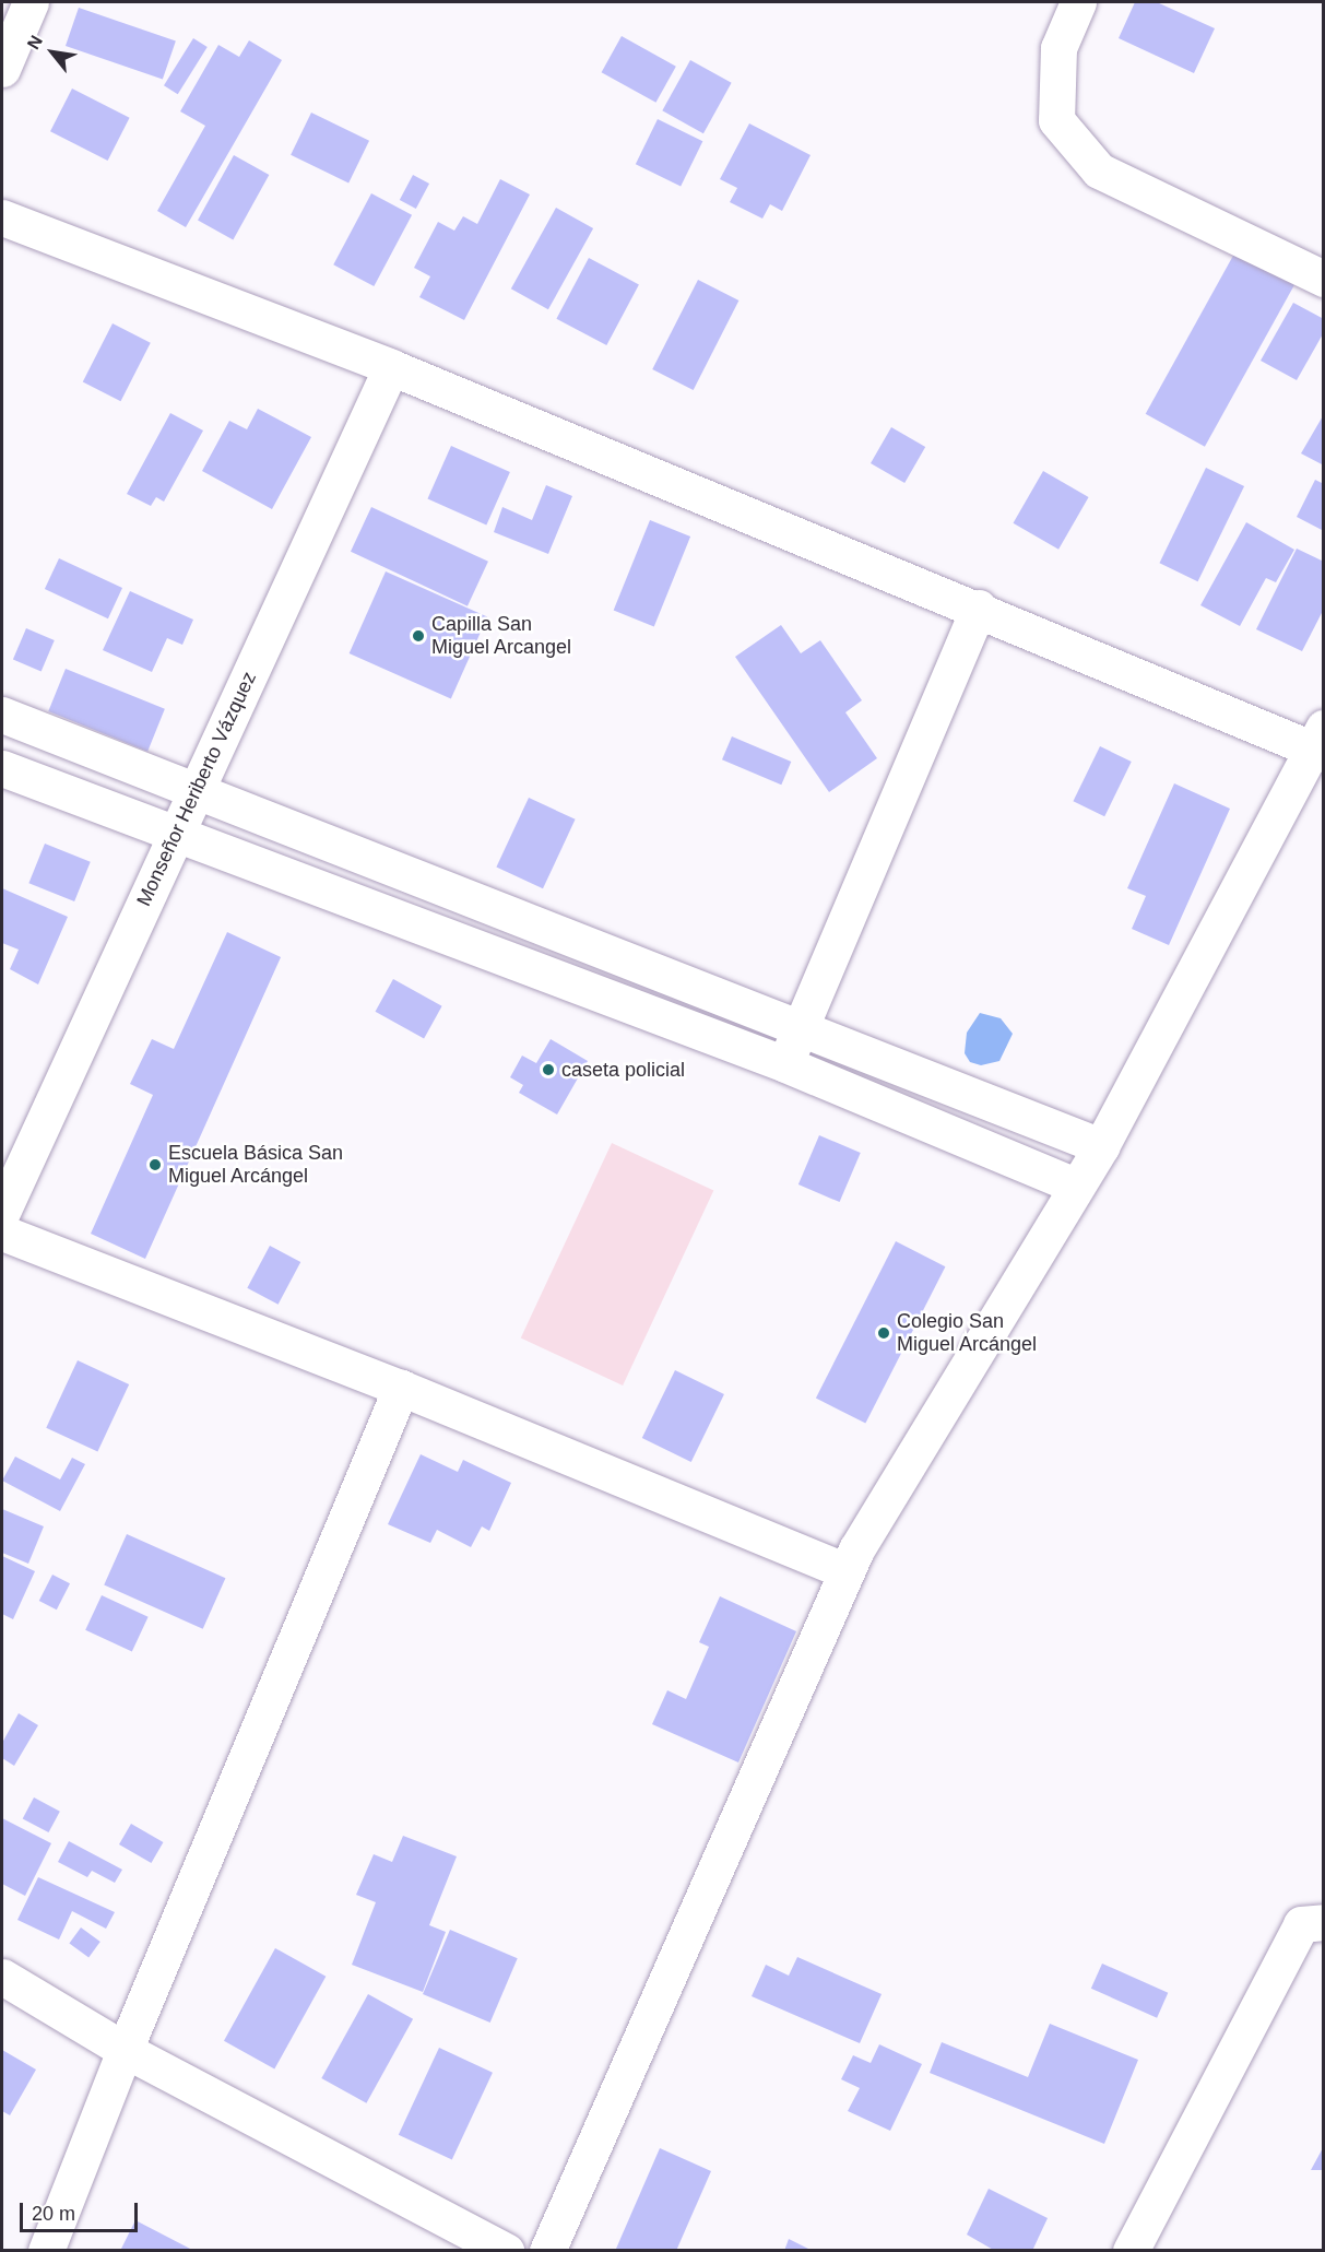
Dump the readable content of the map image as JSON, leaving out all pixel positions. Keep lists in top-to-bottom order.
{
  "streets": {
    "street": ["Monseñor Heriberto Vázquez"]
  },
  "places": [
    "Capilla San Miguel Arcangel",
    "caseta policial",
    "Escuela Básica San Miguel Arcángel",
    "Colegio San Miguel Arcángel"
  ],
  "scale_bar": "20 m",
  "north": "top left"
}
